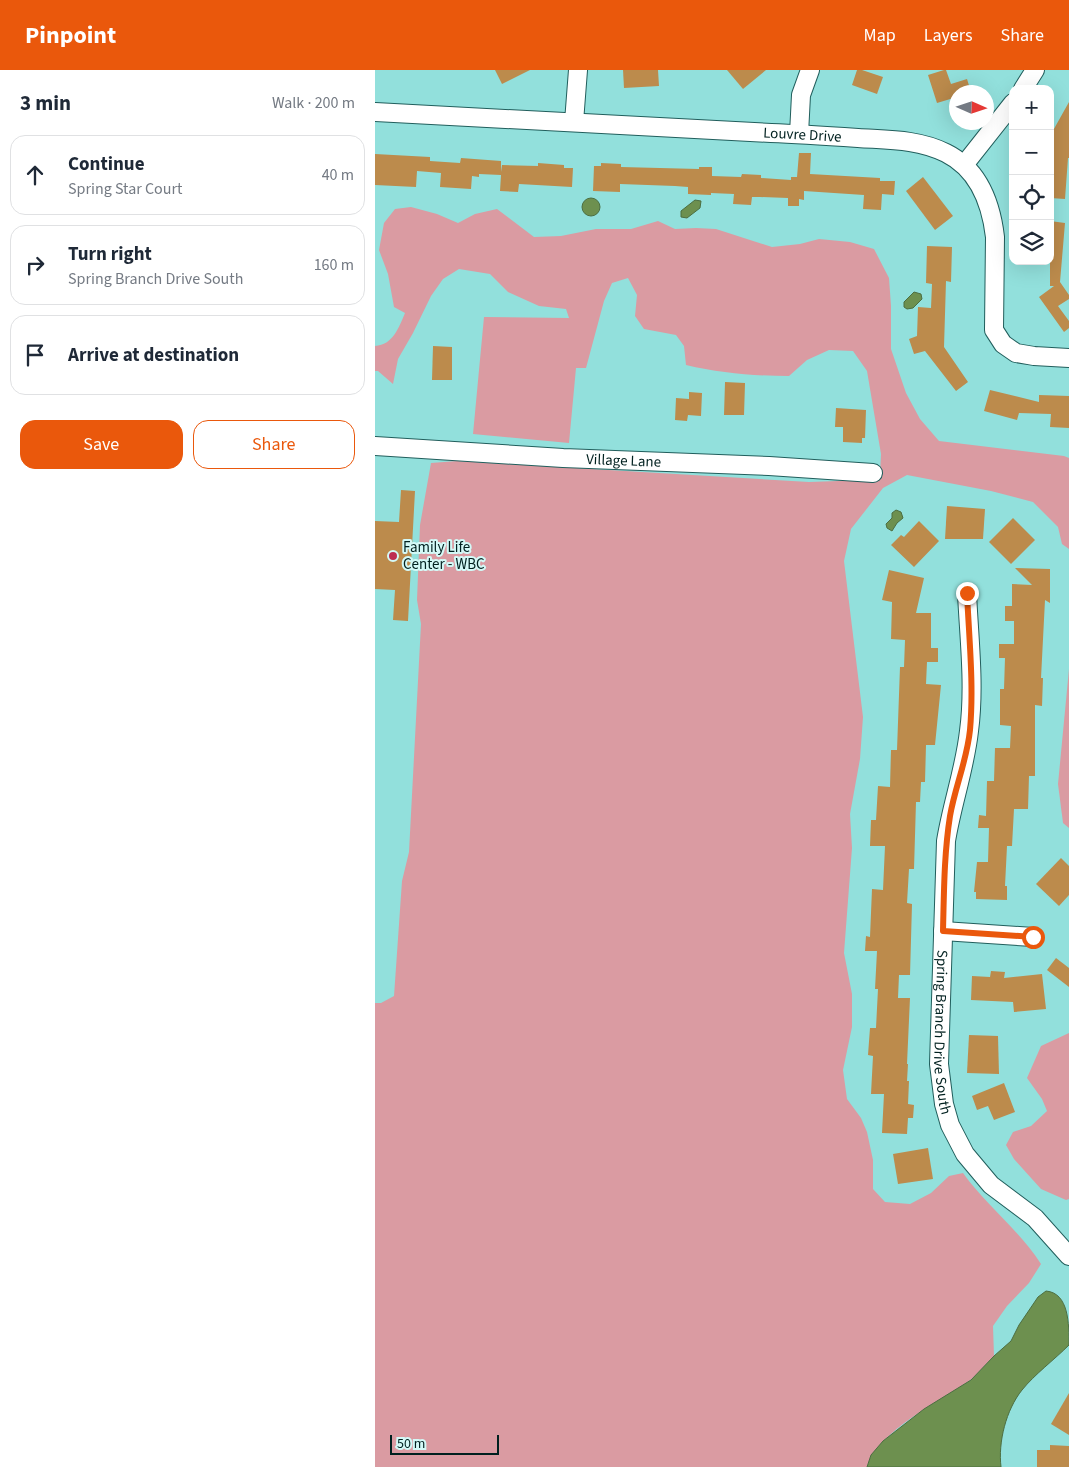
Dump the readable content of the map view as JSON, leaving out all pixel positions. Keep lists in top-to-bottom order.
{
  "streets": {
    "street": ["Louvre Drive", "Village Lane", "Spring Branch Drive South"]
  },
  "places": ["Family Life Center - WBC"],
  "scale_bar": "50 m",
  "north": "right",
  "page": {
    "header": "Pinpoint",
    "nav": ["Map", "Layers", "Share"],
    "heading": ["3 min", "Walk · 200 m"],
    "map_buttons": ["+", "−"],
    "list": [
      ["Continue", "Spring Star Court", "40 m"],
      ["Turn right", "Spring Branch Drive South", "160 m"],
      "Arrive at destination"
    ],
    "buttons": ["Save", "Share"],
    "scale": "50 m"
  }
}
